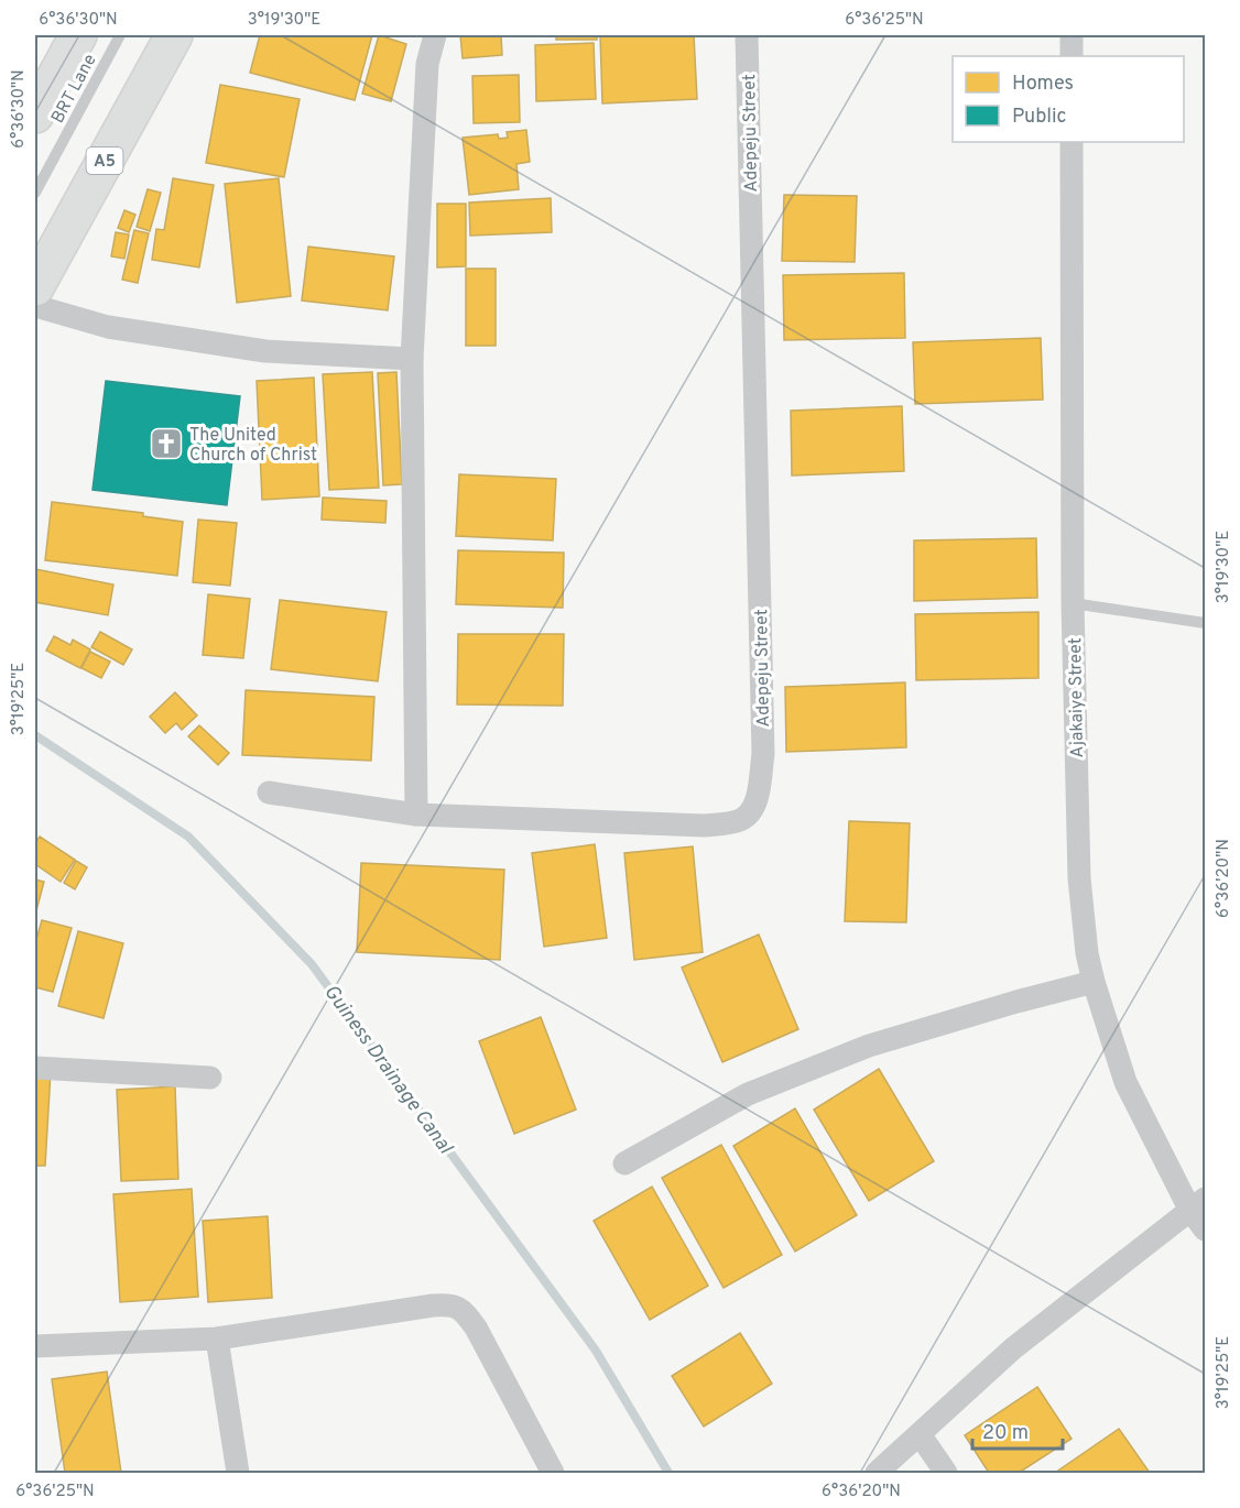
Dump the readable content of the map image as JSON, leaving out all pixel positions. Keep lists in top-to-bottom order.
{
  "streets": {
    "highway": ["A5"],
    "street": ["Adepeju Street", "Ajakaiye Street"],
    "lane": ["BRT Lane"]
  },
  "water": ["Guiness Drainage Canal"],
  "places": {
    "church": ["The United Church of Christ"]
  },
  "legend": ["Homes", "Public"],
  "scale_bar": "20 m",
  "coordinates": [
    "6°36'30\"N",
    "3°19'30\"E",
    "6°36'25\"N",
    "3°19'25\"E",
    "6°36'20\"N"
  ]
}
